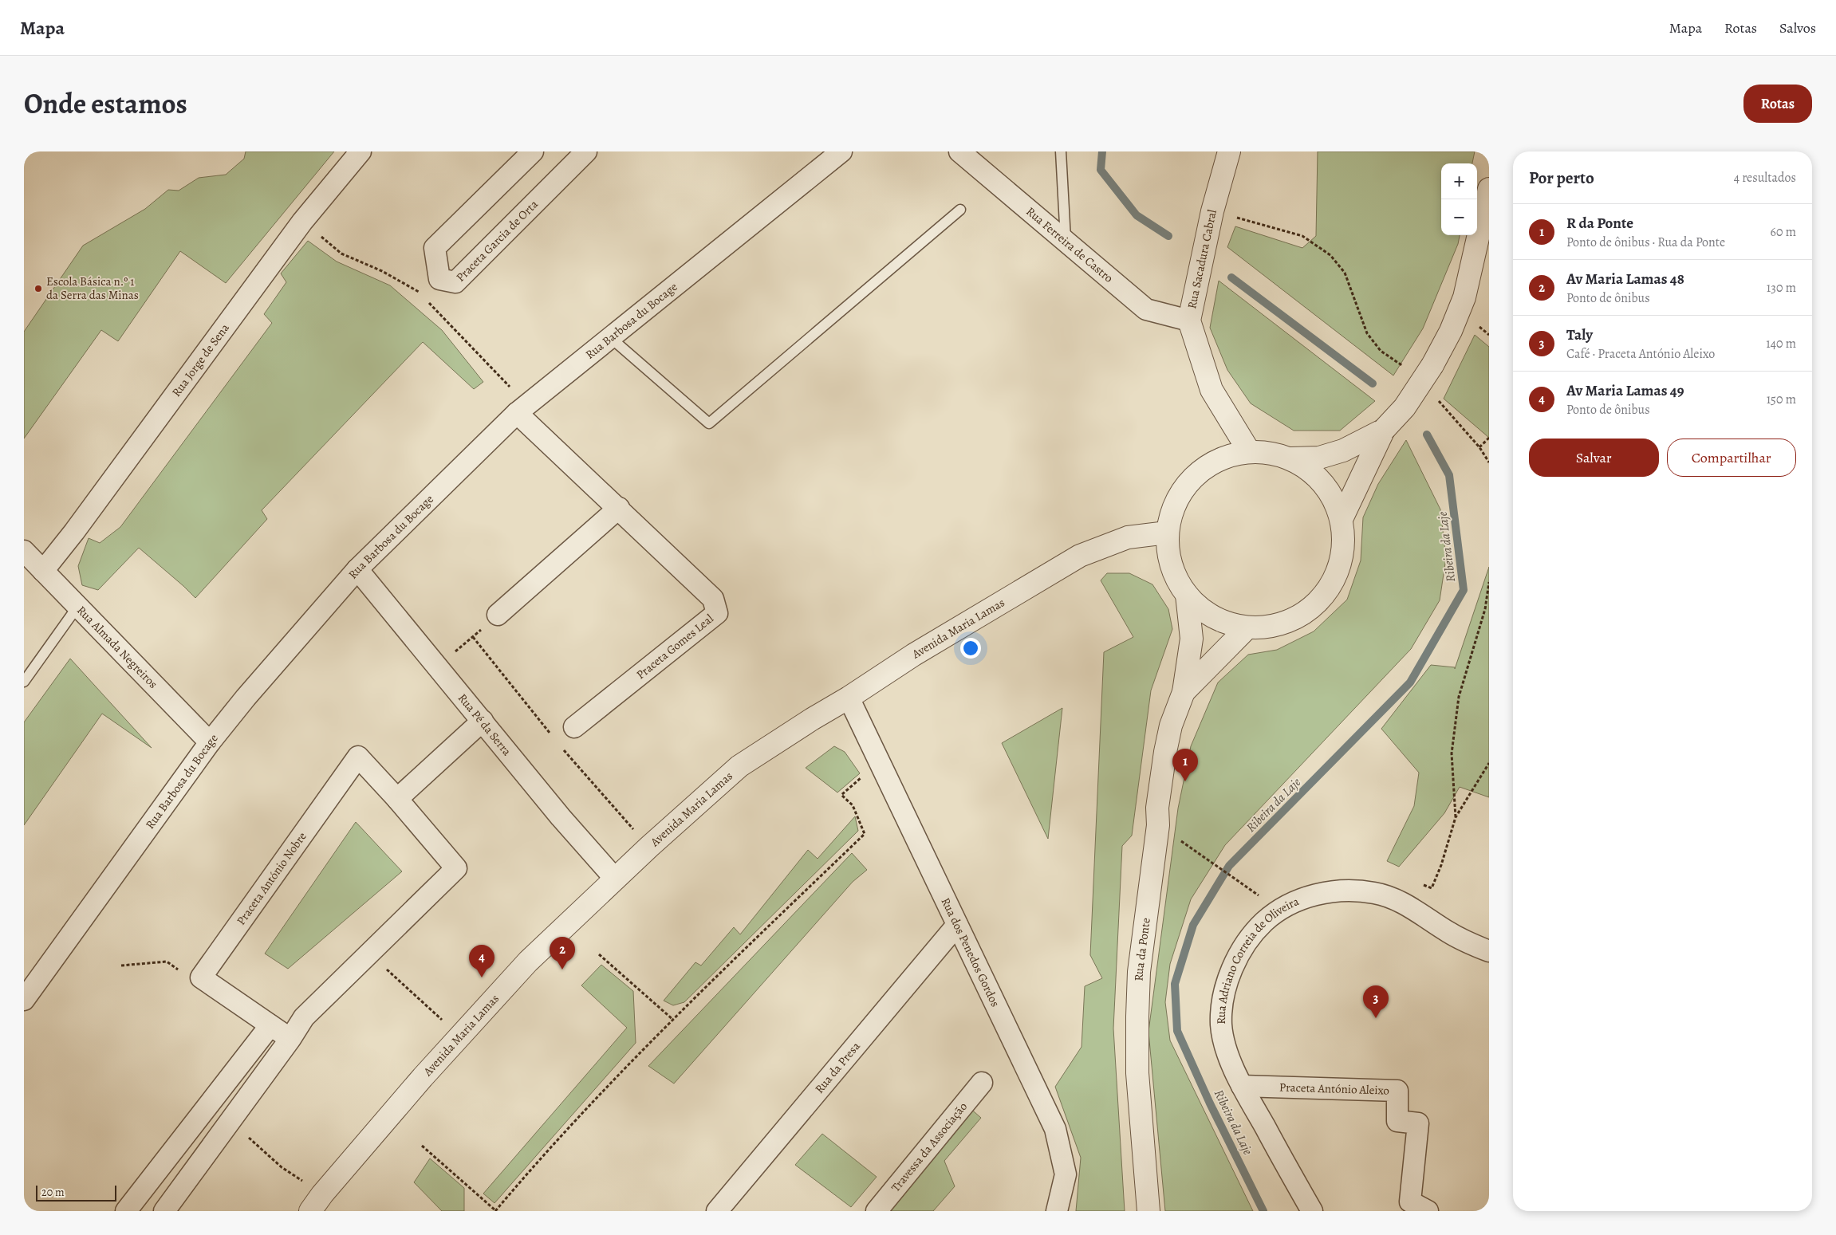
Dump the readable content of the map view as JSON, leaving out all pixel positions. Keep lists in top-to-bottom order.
{
  "streets": {
    "street": [
      "Praceta Garcia de Orta",
      "Rua Ferreira de Castro",
      "Rua Sacadura Cabral",
      "Rua Barbosa du Bocage",
      "Rua Jorge de Sena",
      "Avenida Maria Lamas",
      "Rua Almada Negreiros",
      "Praceta Gomes Leal",
      "Rua Pé da Serra",
      "Praceta António Nobre",
      "Rua da Ponte",
      "Rua dos Penedos Gordos",
      "Rua Adriano Correia de Oliveira",
      "Rua da Presa",
      "Praceta António Aleixo",
      "Travessa da Associação"
    ]
  },
  "crossings": [
    ["Rua Ferreira de Castro", "Rua Sacadura Cabral"],
    ["Rua Barbosa du Bocage", "Rua Almada Negreiros"],
    ["Rua Barbosa du Bocage", "Praceta Gomes Leal"],
    ["Rua Barbosa du Bocage", "Rua Pé da Serra"],
    ["Rua Jorge de Sena", "Rua Almada Negreiros"],
    ["Avenida Maria Lamas", "Rua Pé da Serra"],
    ["Avenida Maria Lamas", "Rua dos Penedos Gordos"],
    ["Rua dos Penedos Gordos", "Rua da Presa"],
    ["Rua Adriano Correia de Oliveira", "Praceta António Aleixo"]
  ],
  "water": ["Ribeira da Laje"],
  "places": ["Escola Básica n.º 1 da Serra das Minas"],
  "scale_bar": "20 m",
  "page": {
    "header": "Mapa",
    "nav": ["Mapa", "Rotas", "Salvos"],
    "title": "Onde estamos",
    "buttons": [
      "Rotas",
      ["Salvar", "Compartilhar"]
    ],
    "heading": ["Por perto", "4 resultados"],
    "map_buttons": ["+", "−"],
    "list": [
      {
        "mark": "1",
        "name": "R da Ponte",
        "note": "Ponto de ônibus · Rua da Ponte",
        "value": "60 m"
      },
      {
        "mark": "2",
        "name": "Av Maria Lamas 48",
        "note": "Ponto de ônibus",
        "value": "130 m"
      },
      {
        "mark": "3",
        "name": "Taly",
        "note": "Café · Praceta António Aleixo",
        "value": "140 m"
      },
      {
        "mark": "4",
        "name": "Av Maria Lamas 49",
        "note": "Ponto de ônibus",
        "value": "150 m"
      }
    ],
    "pins": [
      "1",
      "2",
      "4",
      "3"
    ],
    "scale": "20 m"
  }
}
